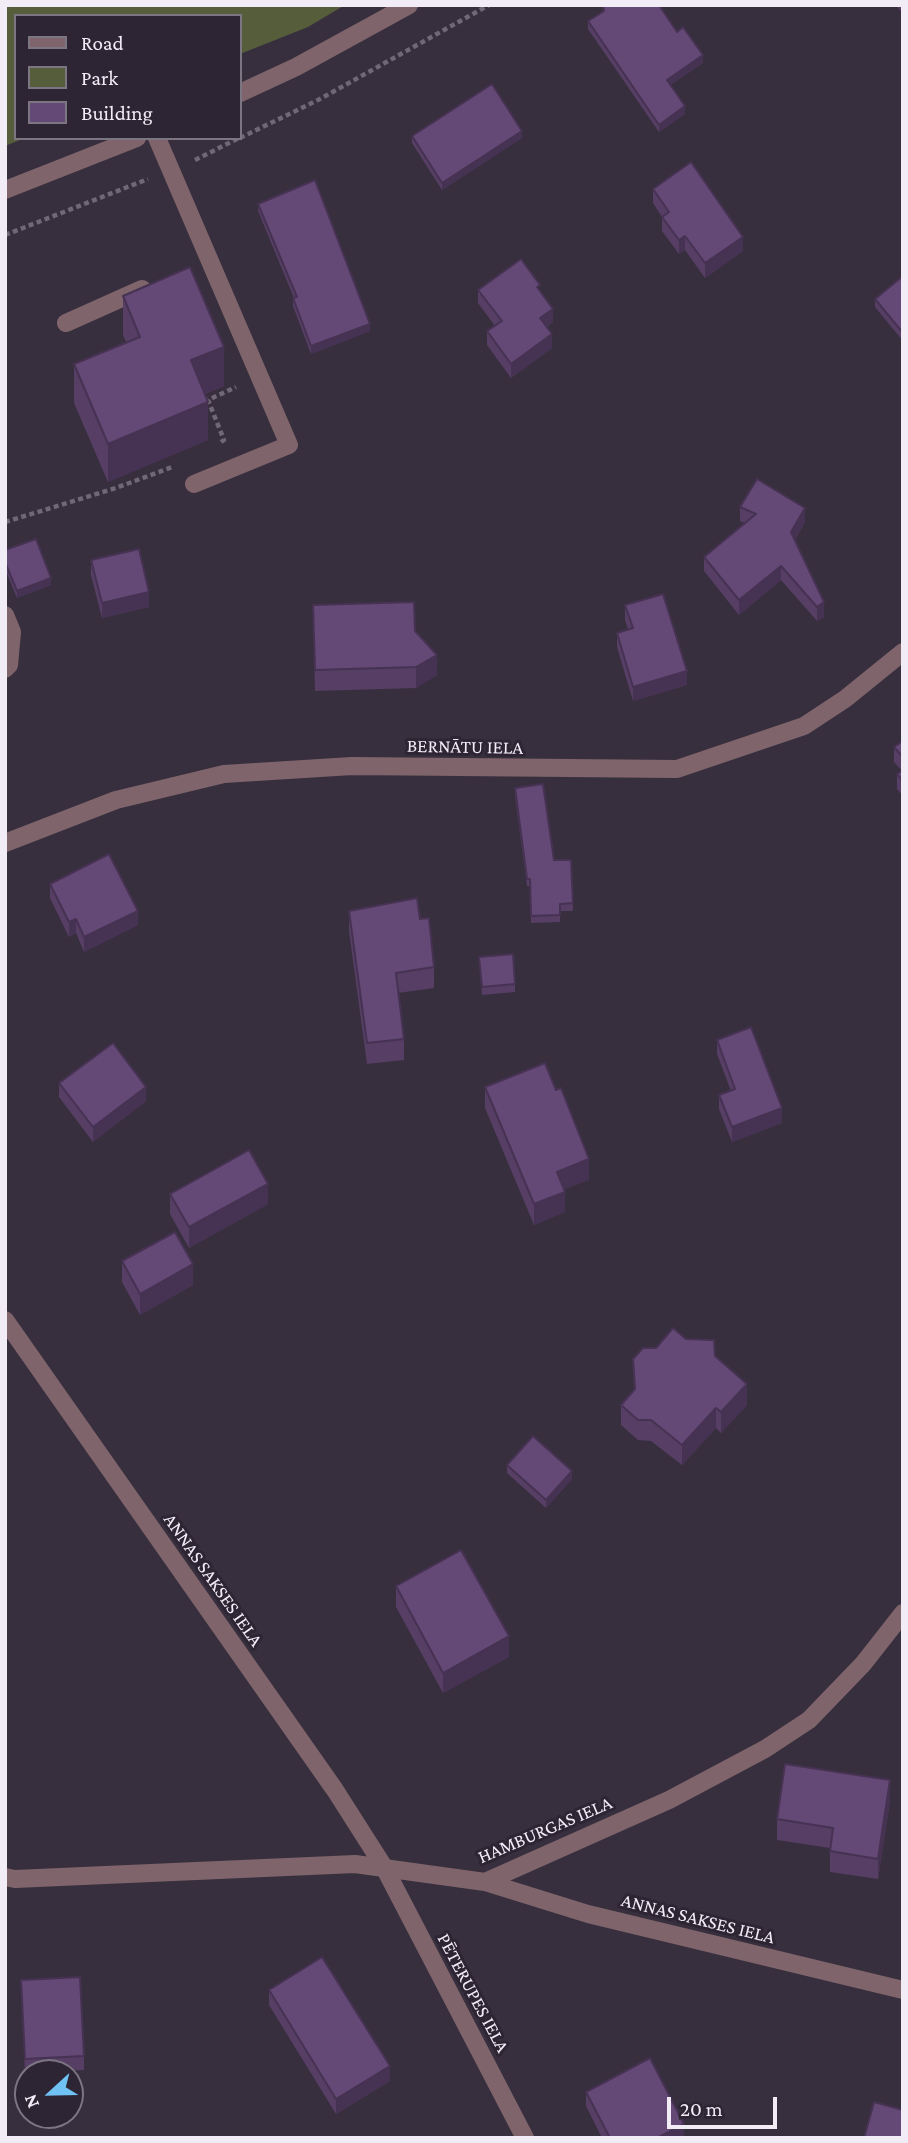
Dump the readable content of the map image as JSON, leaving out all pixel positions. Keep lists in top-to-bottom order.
{
  "streets": {
    "street": [
      "BERNĀTU IELA",
      "ANNAS SAKSES IELA",
      "HAMBURGAS IELA",
      "PĒTERUPES IELA"
    ]
  },
  "crossings": [
    ["ANNAS SAKSES IELA", "HAMBURGAS IELA"],
    ["ANNAS SAKSES IELA", "PĒTERUPES IELA"],
    ["HAMBURGAS IELA", "PĒTERUPES IELA"]
  ],
  "legend": ["Road", "Park", "Building"],
  "scale_bar": "20 m",
  "north": "left"
}
